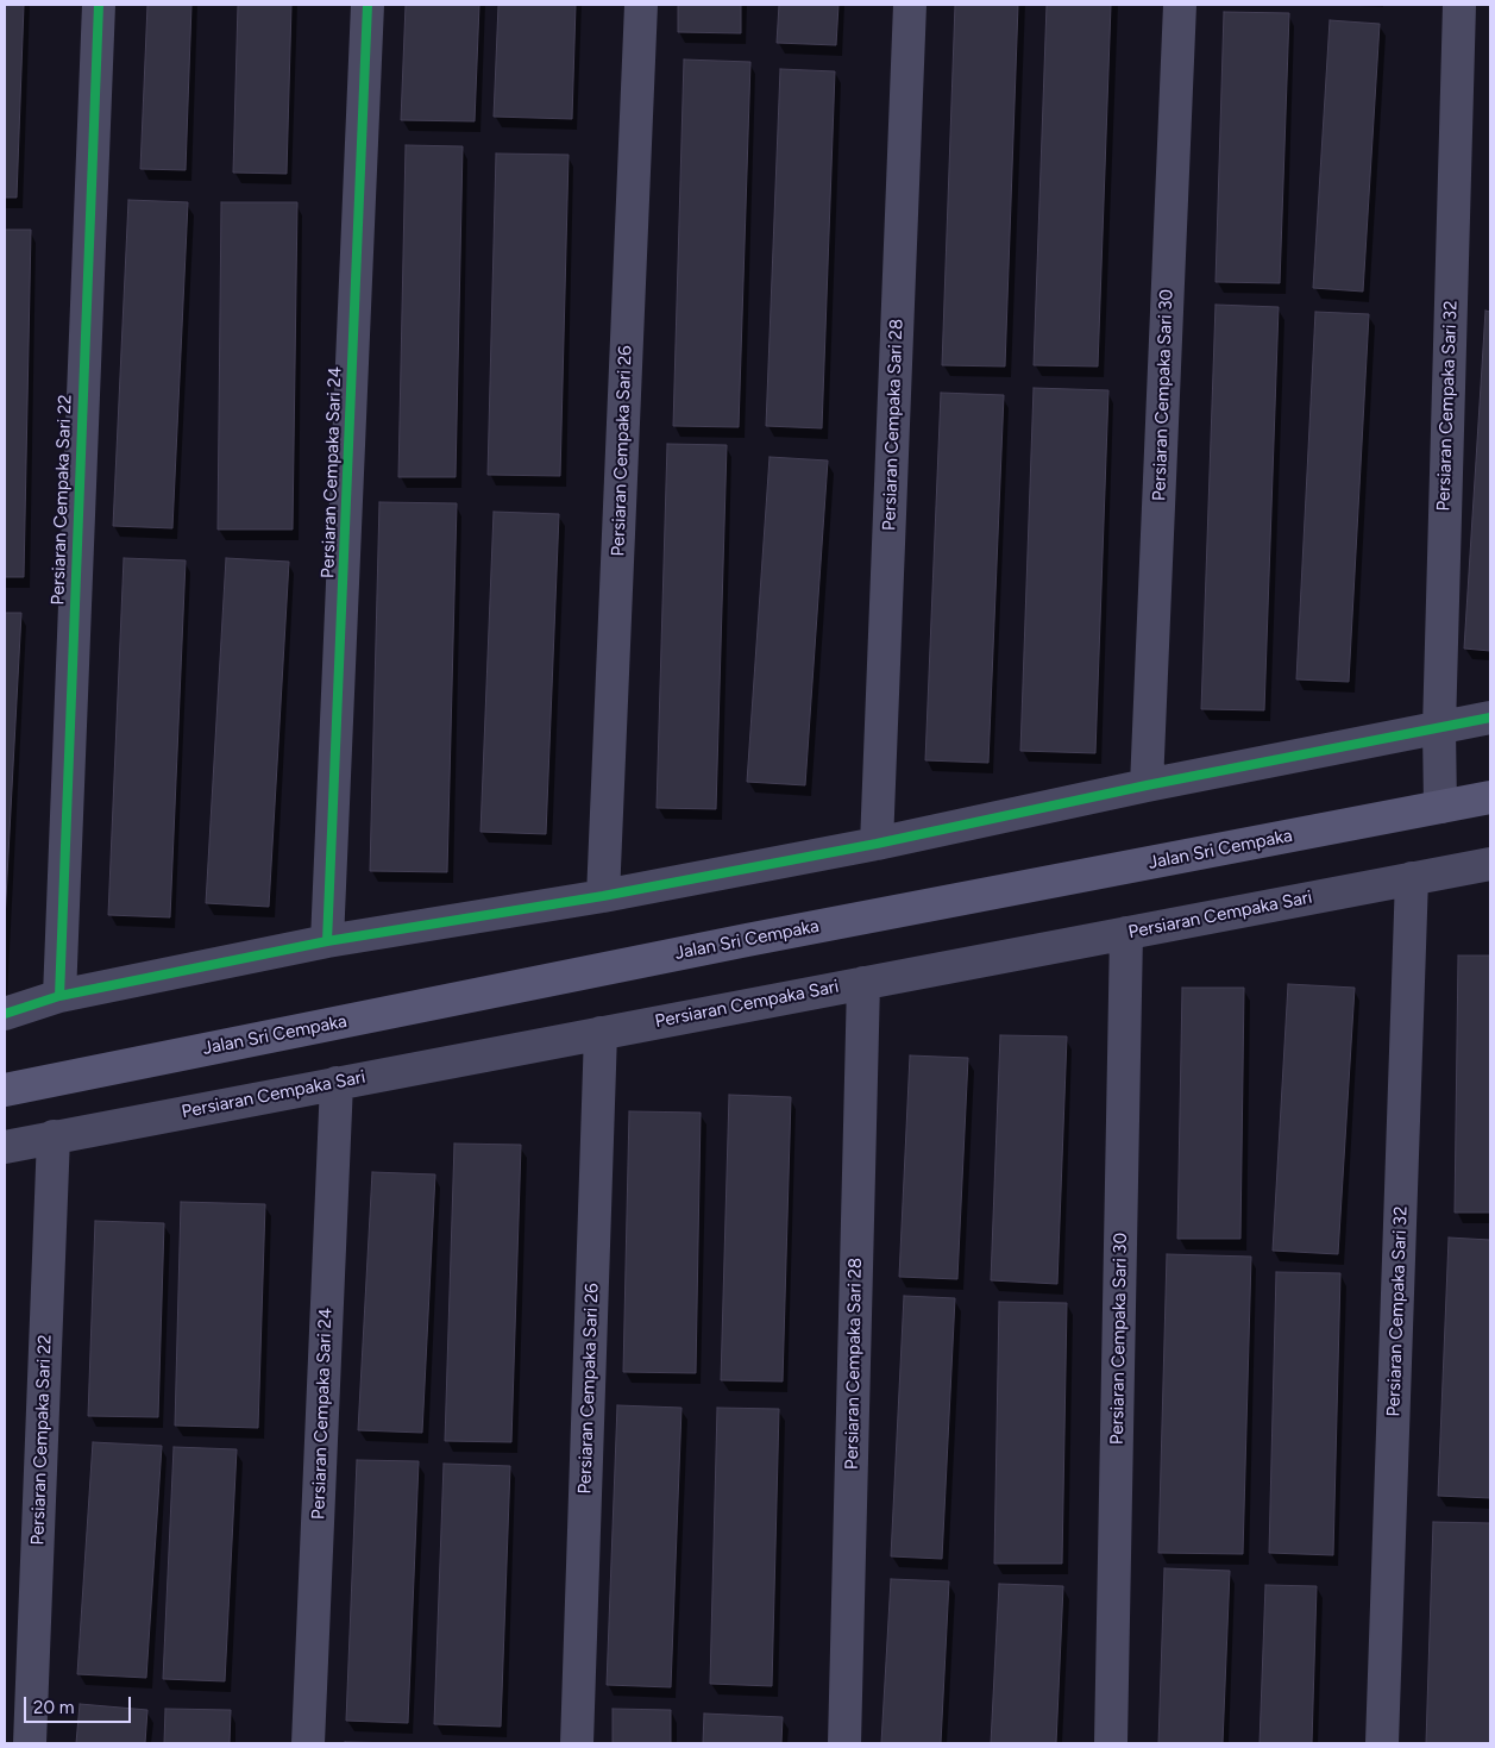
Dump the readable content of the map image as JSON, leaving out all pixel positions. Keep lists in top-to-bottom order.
{
  "streets": {
    "street": [
      "Persiaran Cempaka Sari 30",
      "Persiaran Cempaka Sari 32",
      "Persiaran Cempaka Sari 28",
      "Persiaran Cempaka Sari 26",
      "Persiaran Cempaka Sari 24",
      "Persiaran Cempaka Sari 22",
      "Jalan Sri Cempaka",
      "Persiaran Cempaka Sari"
    ]
  },
  "crossings": [
    ["Persiaran Cempaka Sari 30", "Persiaran Cempaka Sari"],
    ["Persiaran Cempaka Sari 32", "Jalan Sri Cempaka"],
    ["Persiaran Cempaka Sari 32", "Persiaran Cempaka Sari"],
    ["Persiaran Cempaka Sari 28", "Persiaran Cempaka Sari"],
    ["Persiaran Cempaka Sari 26", "Persiaran Cempaka Sari"],
    ["Persiaran Cempaka Sari 24", "Persiaran Cempaka Sari"],
    ["Persiaran Cempaka Sari 22", "Persiaran Cempaka Sari"]
  ],
  "scale_bar": "20 m"
}
